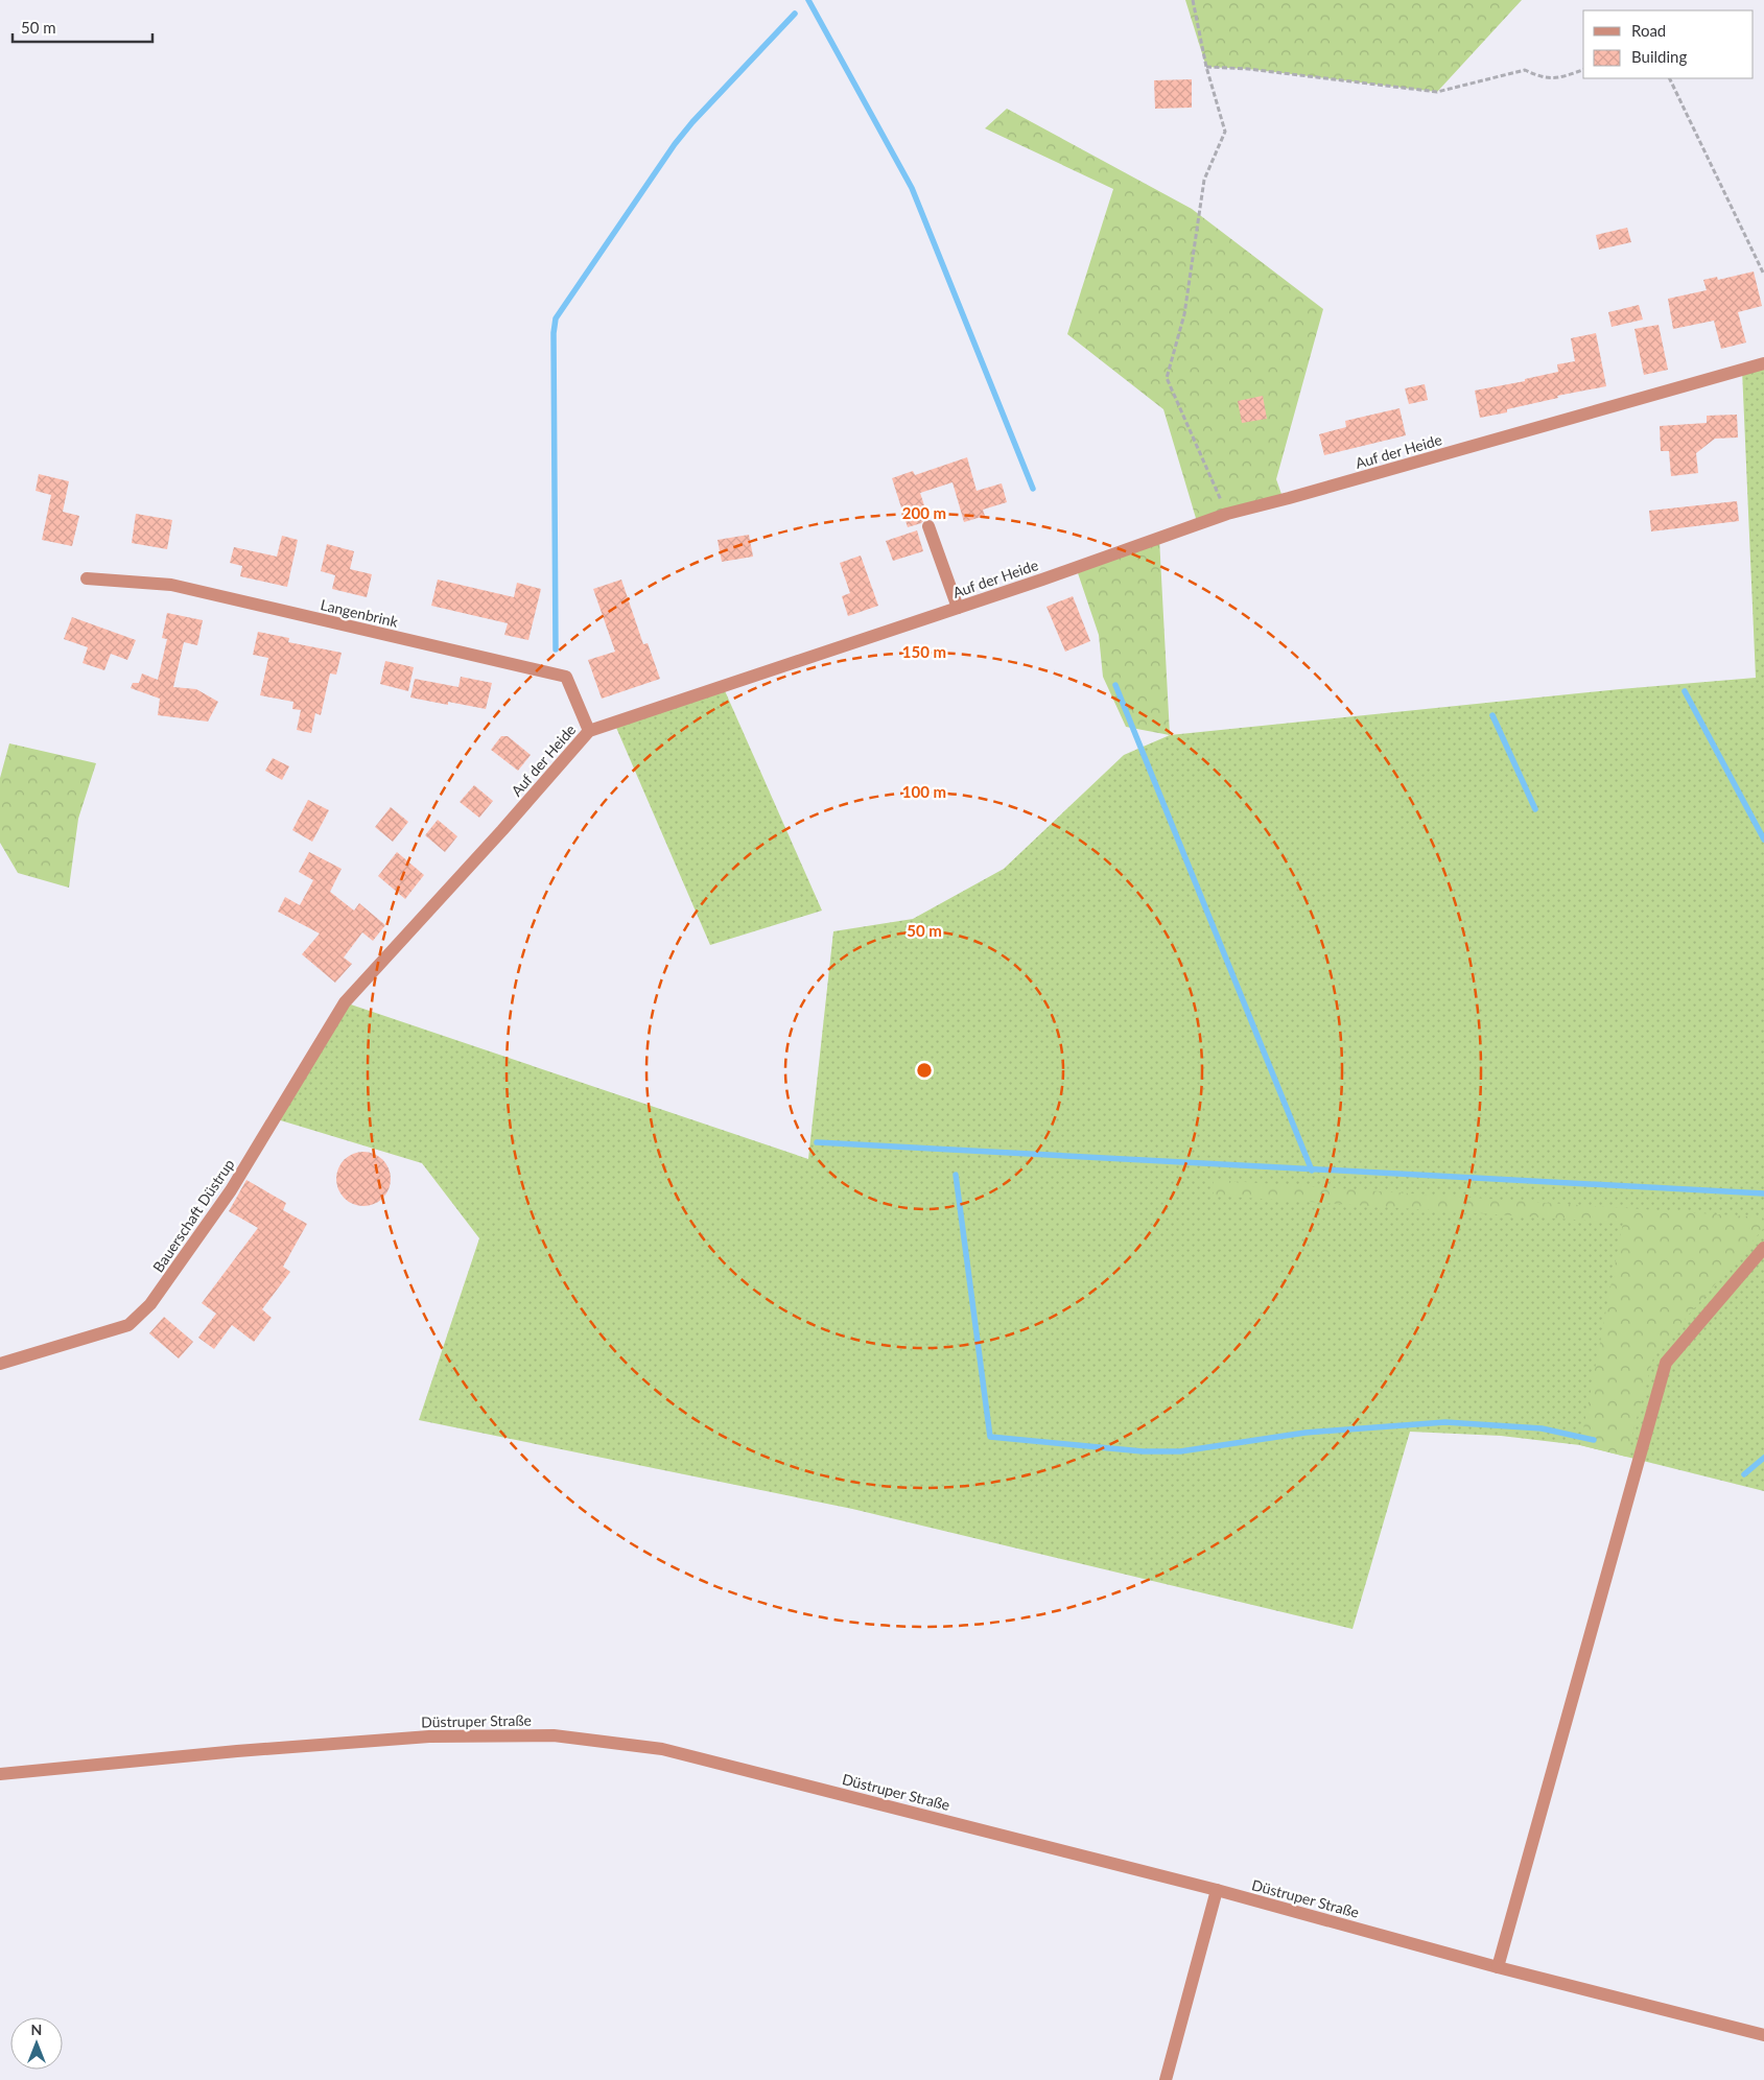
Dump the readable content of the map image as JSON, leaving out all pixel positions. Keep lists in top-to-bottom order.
{
  "streets": {
    "street": [
      "Auf der Heide",
      "Langenbrink",
      "Bauerschaft Düstrup",
      "Düstruper Straße"
    ]
  },
  "crossings": [
    ["Auf der Heide", "Langenbrink"],
    ["Auf der Heide", "Bauerschaft Düstrup"]
  ],
  "legend": ["Road", "Building"],
  "scale_bar": "50 m",
  "north": "top",
  "rings": [
    "200 m",
    "150 m",
    "100 m",
    "50 m"
  ]
}
